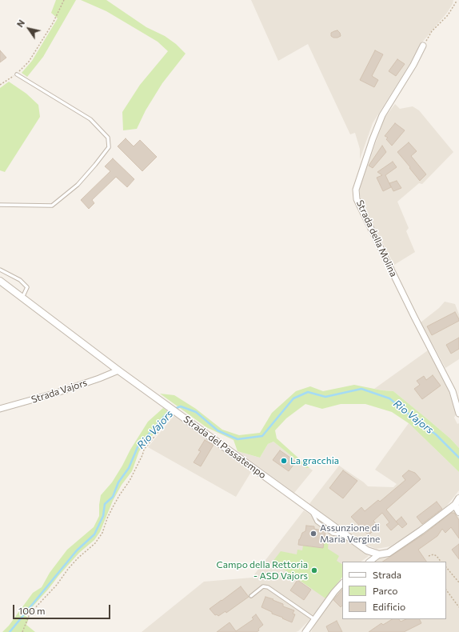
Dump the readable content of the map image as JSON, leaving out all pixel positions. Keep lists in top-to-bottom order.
{
  "streets": {
    "street": ["Strada della Molina", "Strada Vajors", "Strada del Passatempo"]
  },
  "crossings": [
    ["Strada Vajors", "Strada del Passatempo"]
  ],
  "water": ["Rio Vajors"],
  "places": ["La gracchia", "Assunzione di Maria Vergine", "Campo della Rettoria - ASD Vajors"],
  "legend": ["Strada", "Parco", "Edificio"],
  "scale_bar": "100 m",
  "north": "top left"
}
